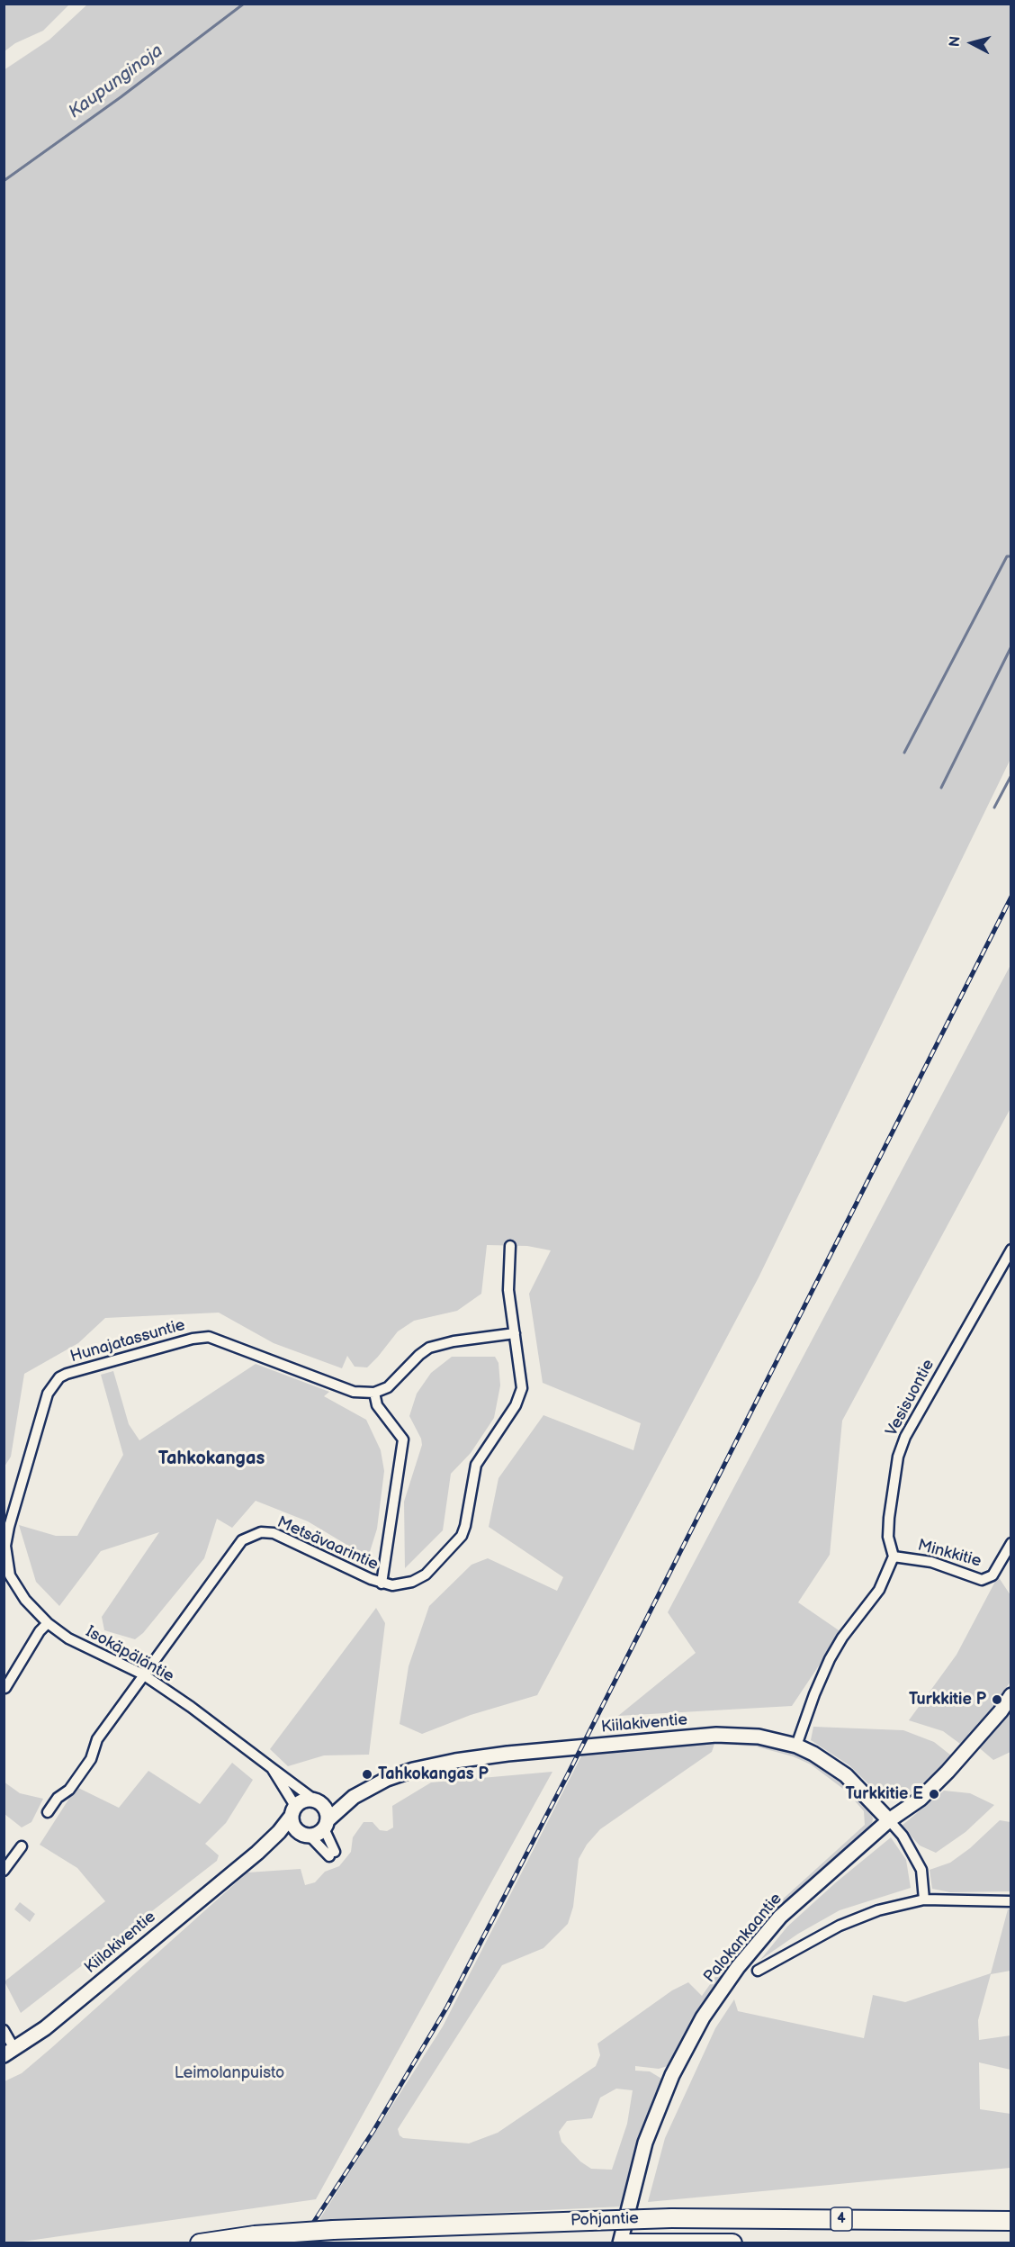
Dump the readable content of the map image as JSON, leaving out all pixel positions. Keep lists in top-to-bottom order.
{
  "streets": {
    "highway": ["4", "Pohjantie"],
    "street": [
      "Hunajatassuntie",
      "Vesisuontie",
      "Metsävaarintie",
      "Minkkitie",
      "Isokäpäläntie",
      "Kiilakiventie",
      "Palokankaantie"
    ]
  },
  "crossings": [
    ["Hunajatassuntie", "Isokäpäläntie"],
    ["Vesisuontie", "Minkkitie"],
    ["Metsävaarintie", "Isokäpäläntie"],
    ["Isokäpäläntie", "Kiilakiventie"],
    ["Kiilakiventie", "Palokankaantie"],
    ["Palokankaantie", "Pohjantie"]
  ],
  "districts": ["Tahkokangas"],
  "water": ["Kaupunginoja"],
  "parks": ["Leimolanpuisto"],
  "places": ["Turkkitie P", "Tahkokangas P", "Turkkitie E"],
  "north": "left"
}
